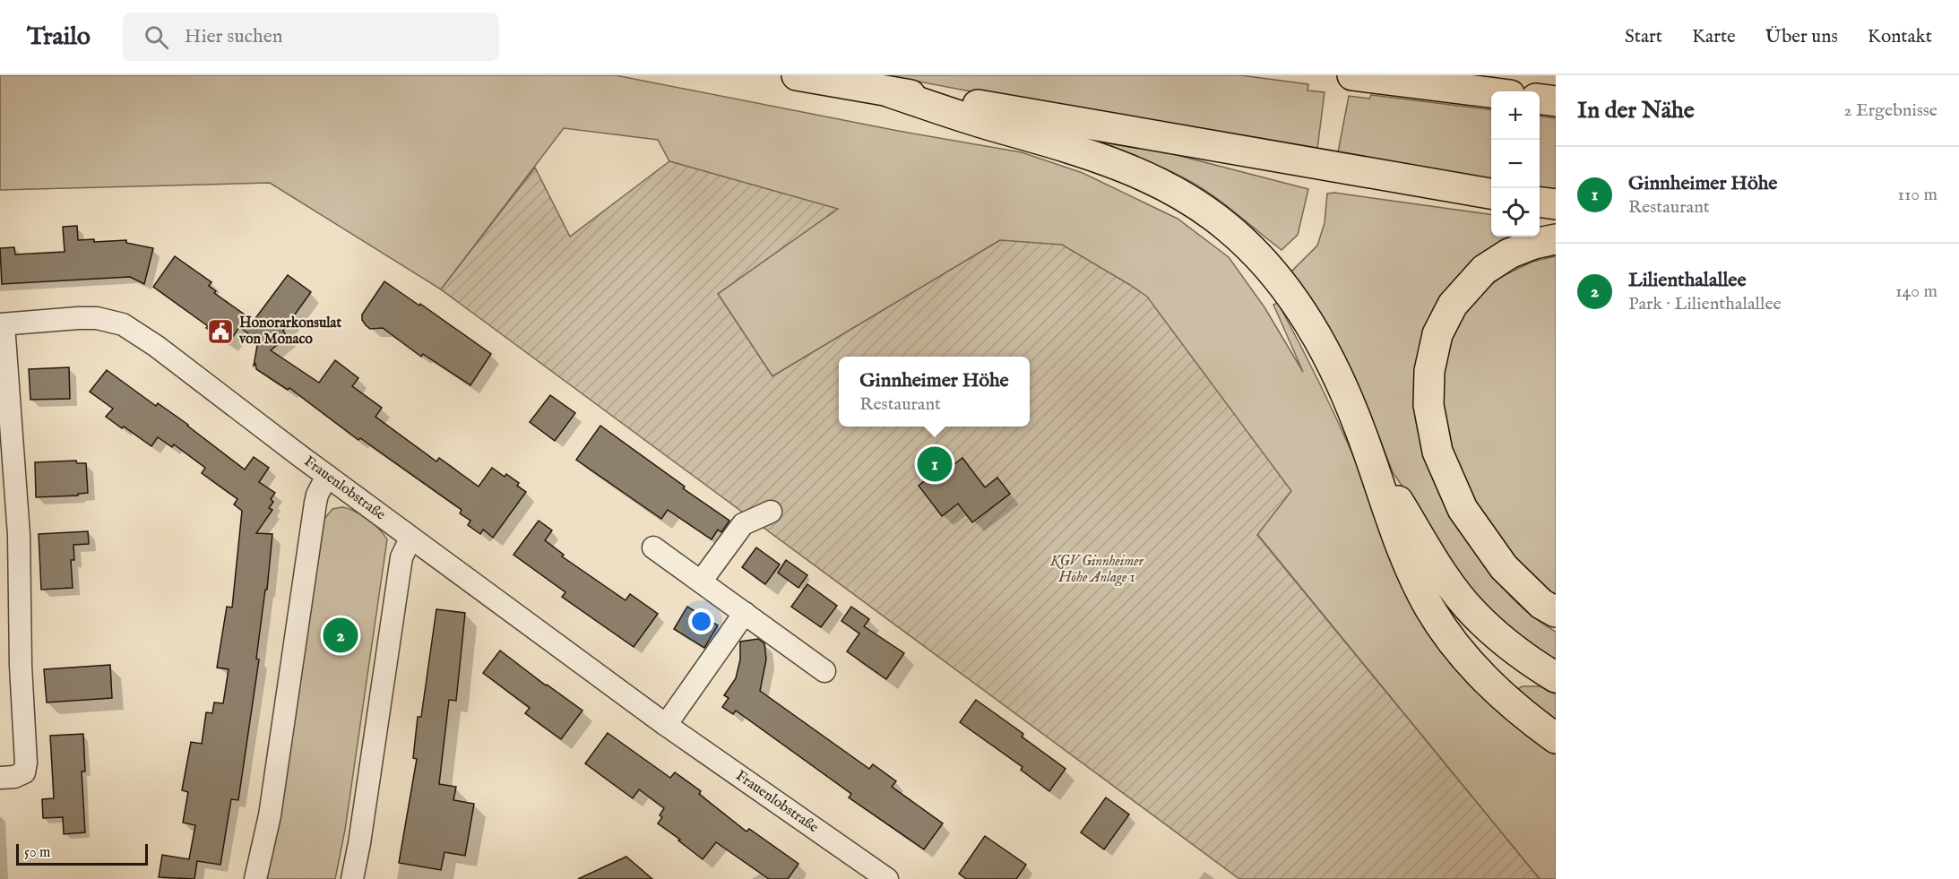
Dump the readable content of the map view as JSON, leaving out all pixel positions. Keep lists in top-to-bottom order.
{
  "streets": {
    "street": ["Frauenlobstraße"]
  },
  "parks": ["KGV Ginnheimer Höhe Anlage 1"],
  "places": {
    "public building": ["Honorarkonsulat von Monaco"]
  },
  "scale_bar": "50 m",
  "page": {
    "header": "Trailo",
    "search": "Hier suchen",
    "nav": [
      "Start",
      "Karte",
      "Über uns",
      "Kontakt"
    ],
    "heading": ["In der Nähe", "2 Ergebnisse"],
    "map_buttons": ["+", "−"],
    "list": [
      {
        "mark": "1",
        "name": "Ginnheimer Höhe",
        "note": "Restaurant",
        "value": "110 m"
      },
      {
        "mark": "2",
        "name": "Lilienthalallee",
        "note": "Park · Lilienthalallee",
        "value": "140 m"
      }
    ],
    "popup": ["Ginnheimer Höhe", "Restaurant"],
    "pins": ["1", "2"],
    "scale": "50 m"
  }
}
